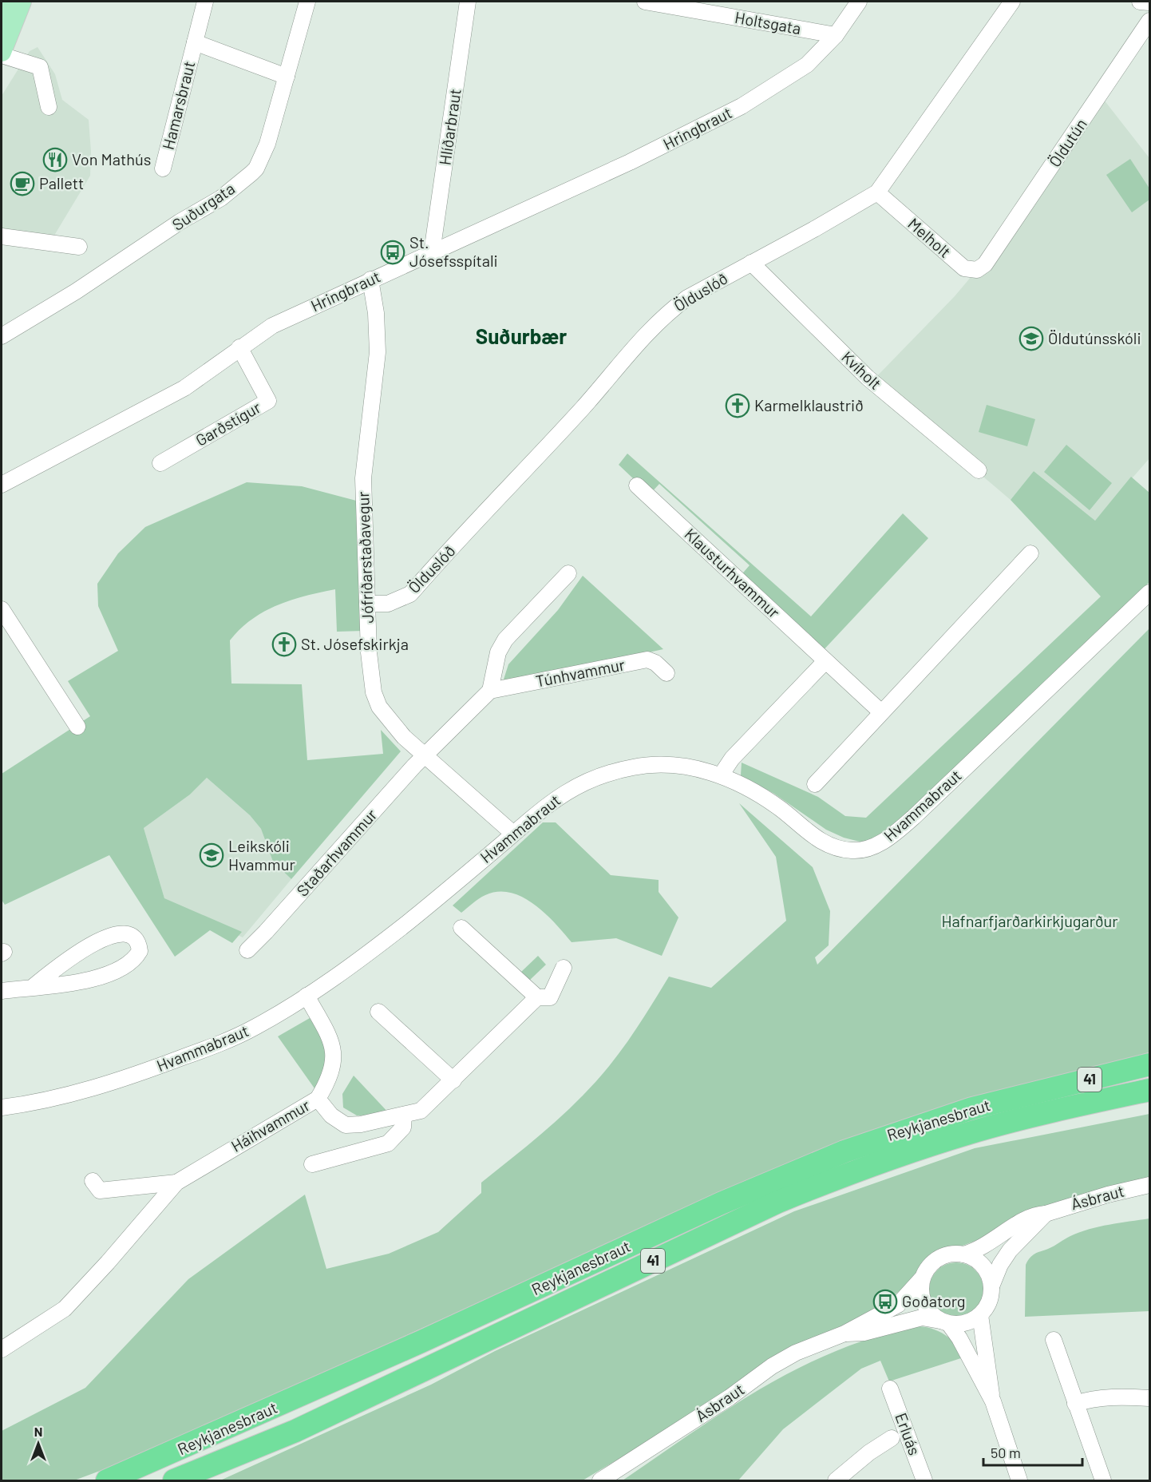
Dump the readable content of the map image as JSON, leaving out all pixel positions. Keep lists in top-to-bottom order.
{
  "streets": {
    "highway": ["41", "Reykjanesbraut"],
    "street": [
      "Holtsgata",
      "Hamarsbraut",
      "Hlíðarbraut",
      "Hringbraut",
      "Öldutún",
      "Suðurgata",
      "Melholt",
      "Ölduslóð",
      "Kvíholt",
      "Garðstígur",
      "Jófríðarstaðavegur",
      "Klausturhvammur",
      "Túnhvammur",
      "Hvammabraut",
      "Staðarhvammur",
      "Háihvammur",
      "Ásbraut",
      "Erluás"
    ]
  },
  "crossings": [
    ["Holtsgata", "Hringbraut"],
    ["Hamarsbraut", "Suðurgata"],
    ["Hlíðarbraut", "Hringbraut"],
    ["Hringbraut", "Garðstígur"],
    ["Hringbraut", "Jófríðarstaðavegur"],
    ["Öldutún", "Melholt"],
    ["Melholt", "Ölduslóð"],
    ["Ölduslóð", "Kvíholt"],
    ["Ölduslóð", "Jófríðarstaðavegur"],
    ["Jófríðarstaðavegur", "Hvammabraut"],
    ["Jófríðarstaðavegur", "Staðarhvammur"],
    ["Hvammabraut", "Háihvammur"]
  ],
  "districts": ["Suðurbær"],
  "parks": ["Hafnarfjarðarkirkjugarður"],
  "places": {
    "restaurant": ["Von Mathús"],
    "cafe": ["Pallett"],
    "bus stop": ["St. Jósefsspítali", "Goðatorg"],
    "school or university": ["Öldutúnsskóli", "Leikskóli Hvammur"],
    "church": ["Karmelklaustrið", "St. Jósefskirkja"]
  },
  "scale_bar": "50 m",
  "north": "top"
}
